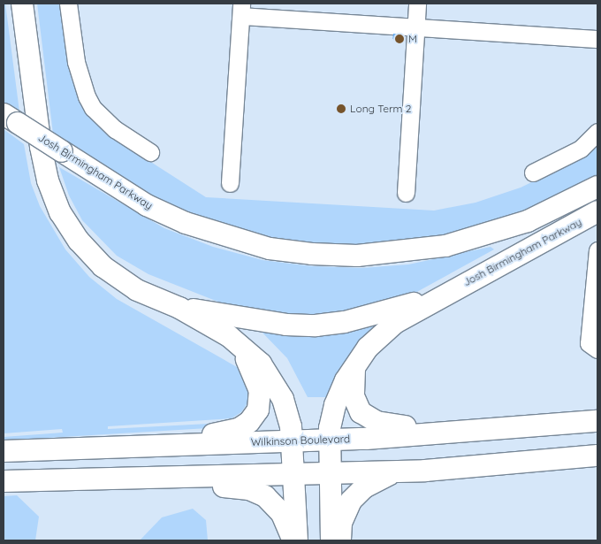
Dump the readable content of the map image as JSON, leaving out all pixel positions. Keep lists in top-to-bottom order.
{
  "streets": {
    "main road": ["Josh Birmingham Parkway", "Wilkinson Boulevard"]
  },
  "places": ["M", "Long Term 2"]
}
